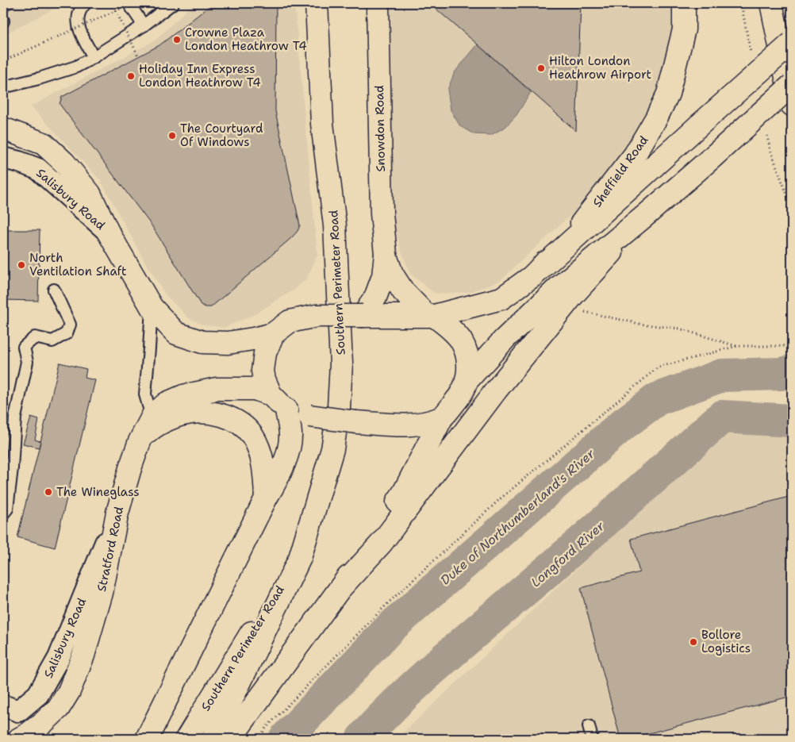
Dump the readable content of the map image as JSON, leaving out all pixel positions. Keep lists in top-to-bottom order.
{
  "streets": {
    "main road": [
      "Snowdon Road",
      "Sheffield Road",
      "Salisbury Road",
      "Southern Perimeter Road",
      "Stratford Road"
    ]
  },
  "crossings": [
    ["Salisbury Road", "Stratford Road"]
  ],
  "water": ["Duke of Northumberland's River", "Longford River"],
  "places": [
    "Crowne Plaza London Heathrow T4",
    "Hilton London Heathrow Airport",
    "Holiday Inn Express London Heathrow T4",
    "The Courtyard Of Windows",
    "North Ventilation Shaft",
    "The Wineglass",
    "Bollore Logistics"
  ]
}
